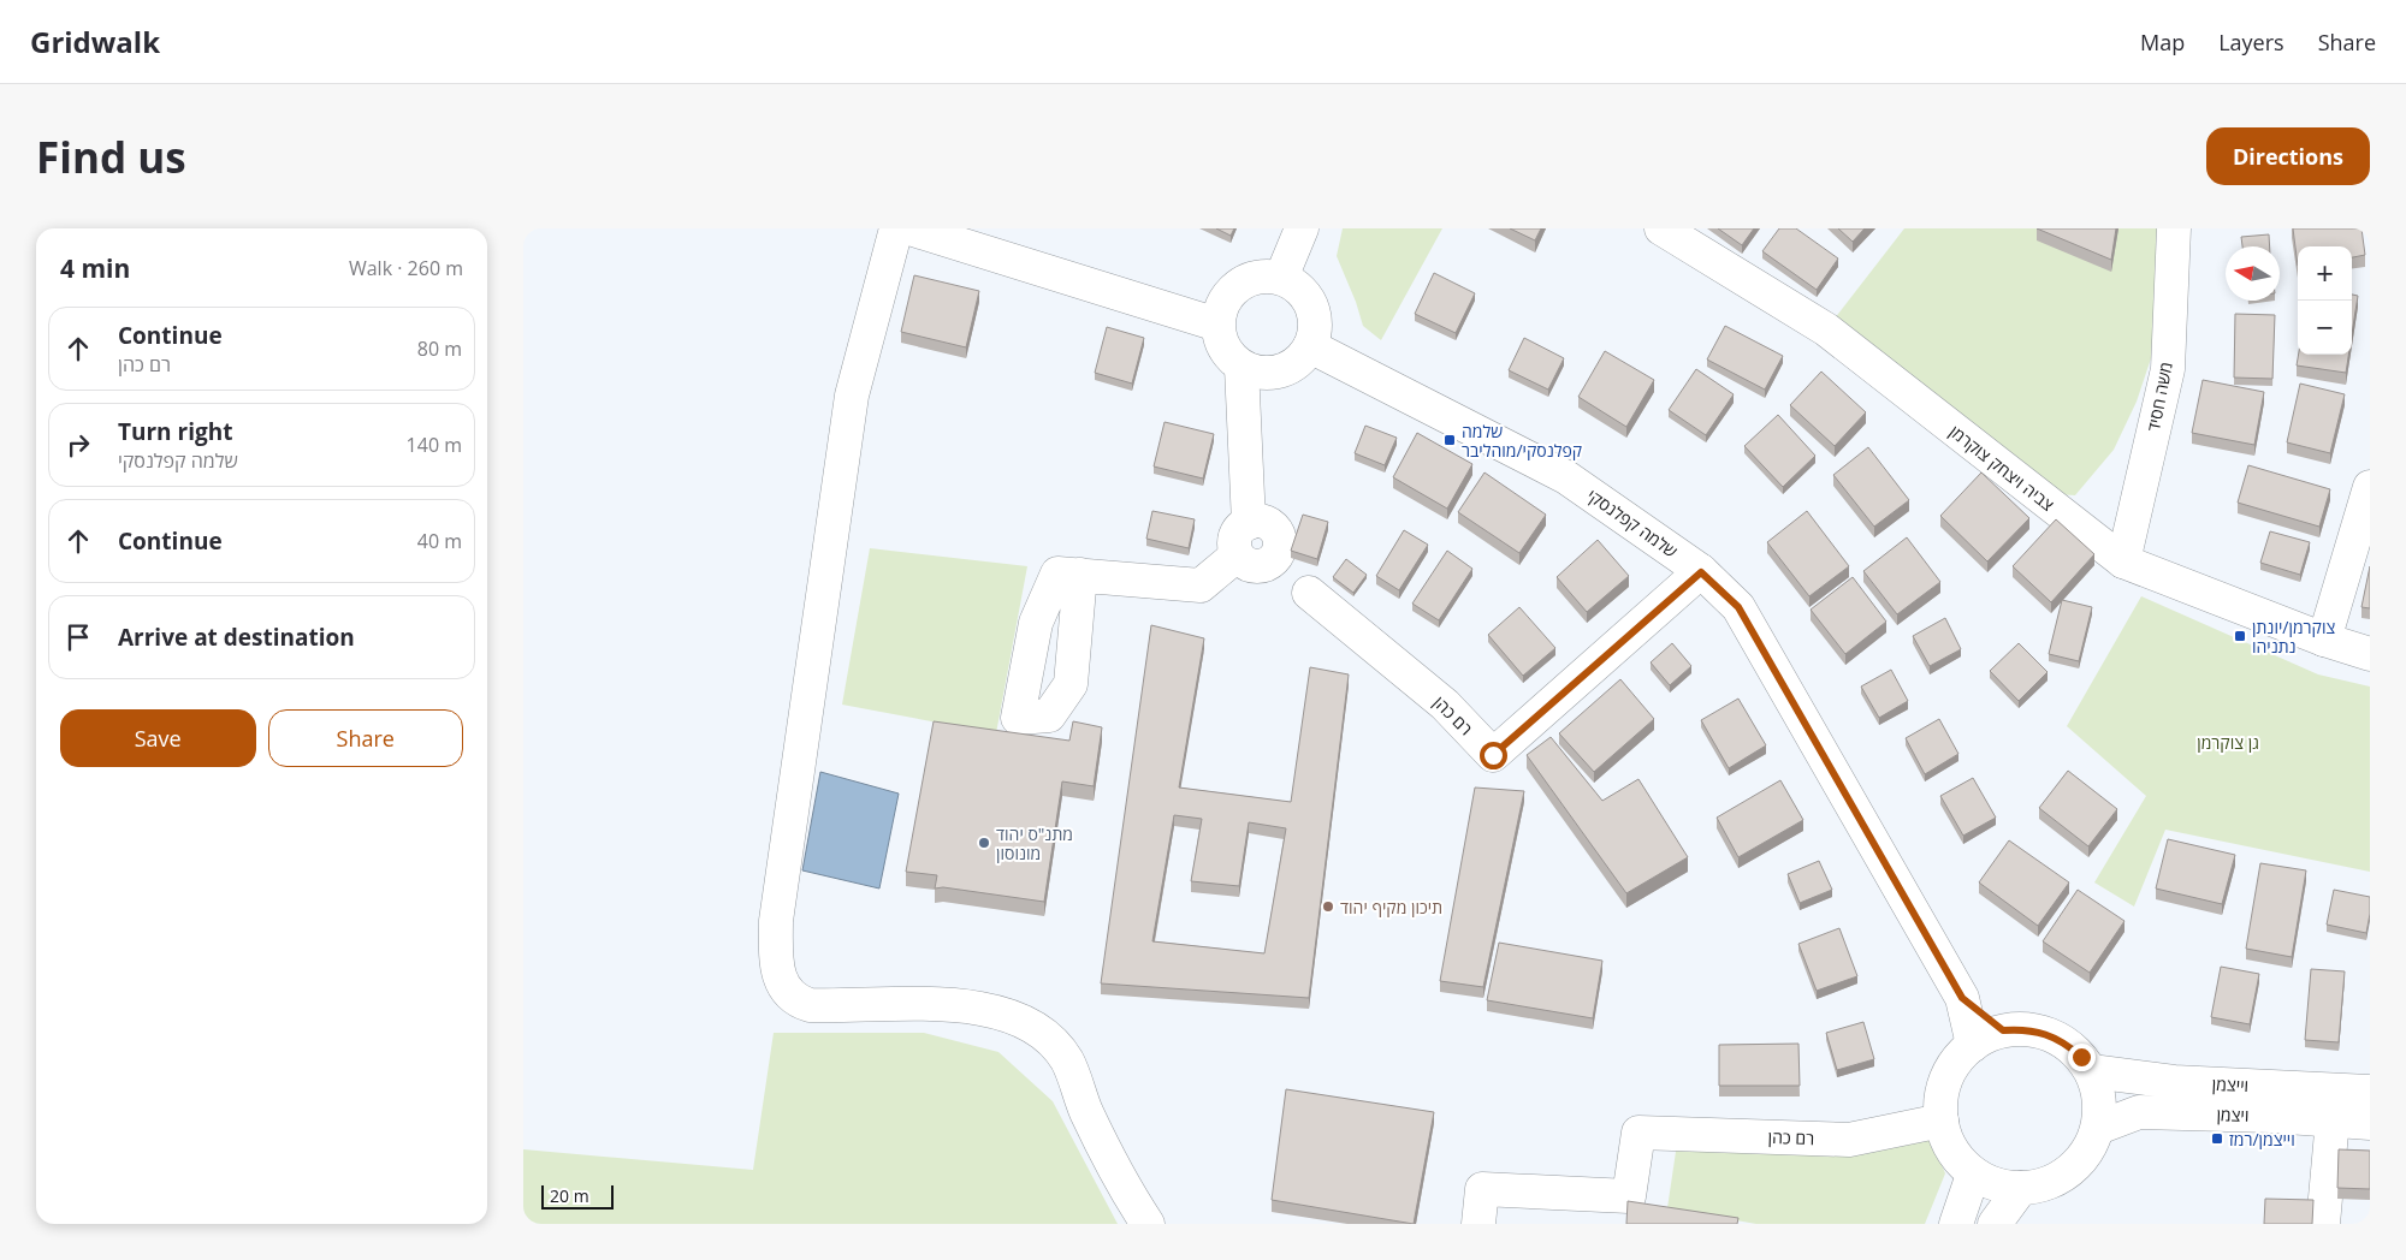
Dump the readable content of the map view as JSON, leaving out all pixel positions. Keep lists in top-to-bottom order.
{
  "streets": {
    "street": [
      "משה חסיד",
      "צביה ויצחק צוקרמן",
      "שלמה קפלנסקי",
      "רם כהן",
      "וייצמן",
      "ויצמן"
    ]
  },
  "crossings": [
    ["משה חסיד", "צביה ויצחק צוקרמן"],
    ["שלמה קפלנסקי", "רם כהן"],
    ["רם כהן", "וייצמן"],
    ["רם כהן", "ויצמן"],
    ["וייצמן", "ויצמן"]
  ],
  "parks": ["גן צוקרמן"],
  "places": {
    "transit": ["שלמה קפלנסקי/מוהליבר", "צוקרמן/יונתן נתניהו", "וייצמן/רמז"],
    "other": ["מתנ\"ס יהוד מונוסון", "תיכון מקיף יהוד"]
  },
  "scale_bar": "20 m",
  "north": "left",
  "page": {
    "header": "Gridwalk",
    "nav": ["Map", "Layers", "Share"],
    "buttons": [
      "Directions",
      ["Save", "Share"]
    ],
    "title": "Find us",
    "heading": ["4 min", "Walk · 260 m"],
    "map_buttons": ["+", "−"],
    "list": [
      ["Continue", "רם כהן", "80 m"],
      ["Turn right", "שלמה קפלנסקי", "140 m"],
      ["Continue", "40 m"],
      "Arrive at destination"
    ],
    "scale": "20 m"
  }
}
